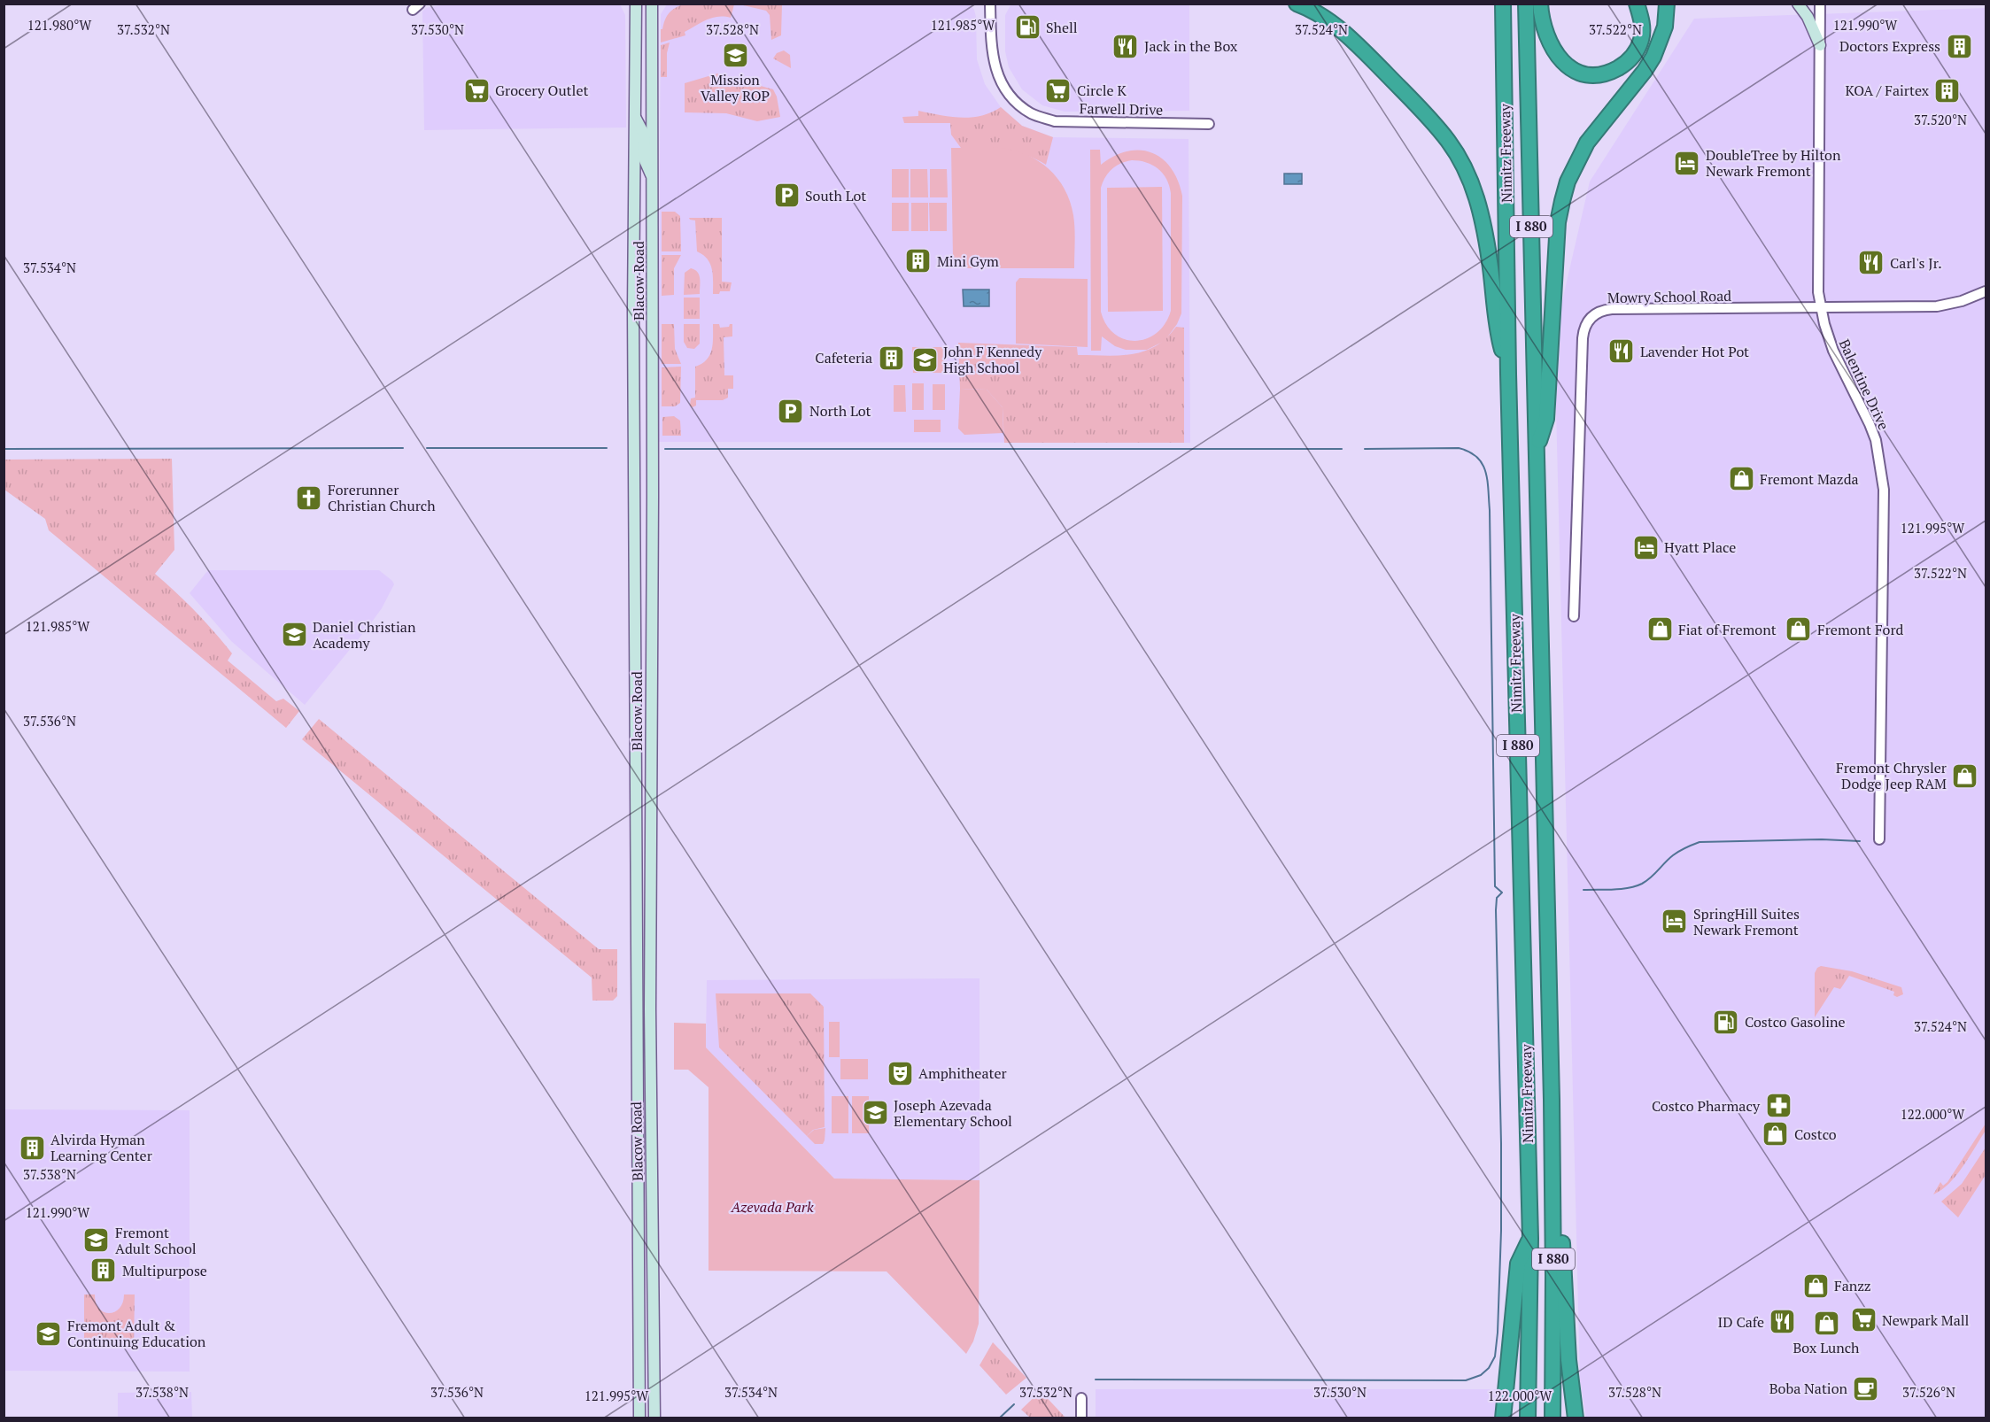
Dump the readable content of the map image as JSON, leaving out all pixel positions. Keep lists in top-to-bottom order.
{
  "streets": {
    "highway": ["Nimitz Freeway", "I 880"],
    "main road": ["Blacow Road"],
    "street": ["Farwell Drive", "Mowry School Road", "Balentine Drive"]
  },
  "crossings": [
    ["Mowry School Road", "Balentine Drive"]
  ],
  "parks": ["Azevada Park"],
  "places": {
    "fuel station": ["Shell", "Costco Gasoline"],
    "restaurant": [
      "Jack in the Box",
      "Carl's Jr.",
      "Lavender Hot Pot",
      "ID Cafe"
    ],
    "building": [
      "Doctors Express",
      "KOA / Fairtex",
      "Mini Gym",
      "Cafeteria",
      "Alvirda Hyman Learning Center",
      "Multipurpose"
    ],
    "school or university": [
      "Mission Valley ROP",
      "John F Kennedy High School",
      "Daniel Christian Academy",
      "Joseph Azevada Elementary School",
      "Fremont Adult School",
      "Fremont Adult & Continuing Education"
    ],
    "supermarket": ["Grocery Outlet", "Circle K", "Newpark Mall"],
    "hotel": ["DoubleTree by Hilton Newark Fremont", "Hyatt Place", "SpringHill Suites Newark Fremont"],
    "parking": ["South Lot", "North Lot"],
    "shop": [
      "Fremont Mazda",
      "Fiat of Fremont",
      "Fremont Ford",
      "Fremont Chrysler Dodge Jeep RAM",
      "Costco",
      "Fanzz",
      "Box Lunch"
    ],
    "church": ["Forerunner Christian Church"],
    "theatre": ["Amphitheater"],
    "pharmacy": ["Costco Pharmacy"],
    "cafe": ["Boba Nation"]
  },
  "coordinates": [
    "121.980°W",
    "121.985°W",
    "121.990°W",
    "37.524°N",
    "37.522°N",
    "37.532°N",
    "37.530°N",
    "37.528°N",
    "37.520°N",
    "37.534°N",
    "121.995°W",
    "37.536°N",
    "122.000°W",
    "37.538°N",
    "37.526°N"
  ]
}
